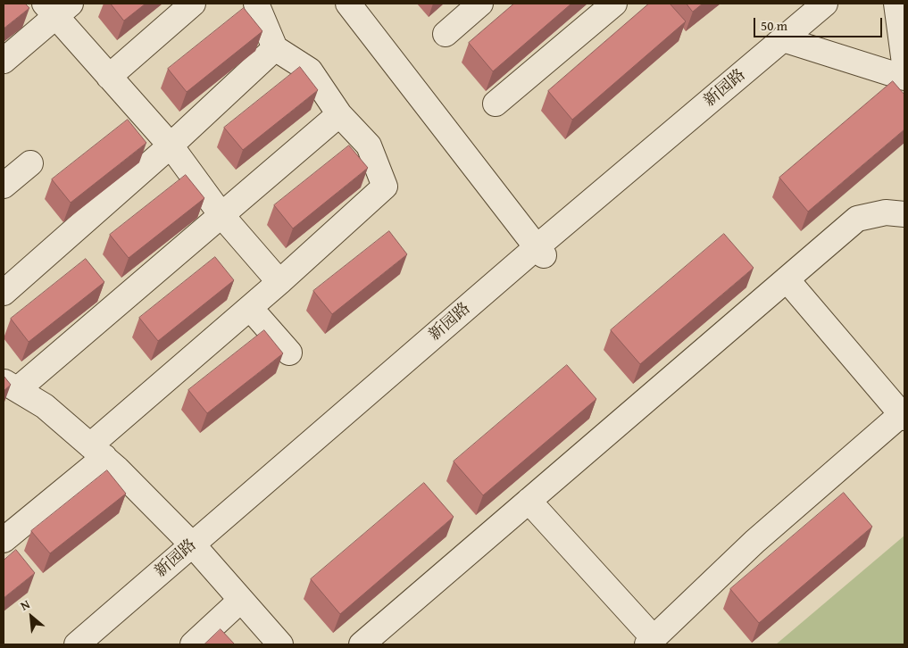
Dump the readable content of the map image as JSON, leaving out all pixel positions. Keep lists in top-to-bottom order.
{
  "streets": {
    "street": ["新园路"]
  },
  "scale_bar": "50 m",
  "north": "top left"
}
